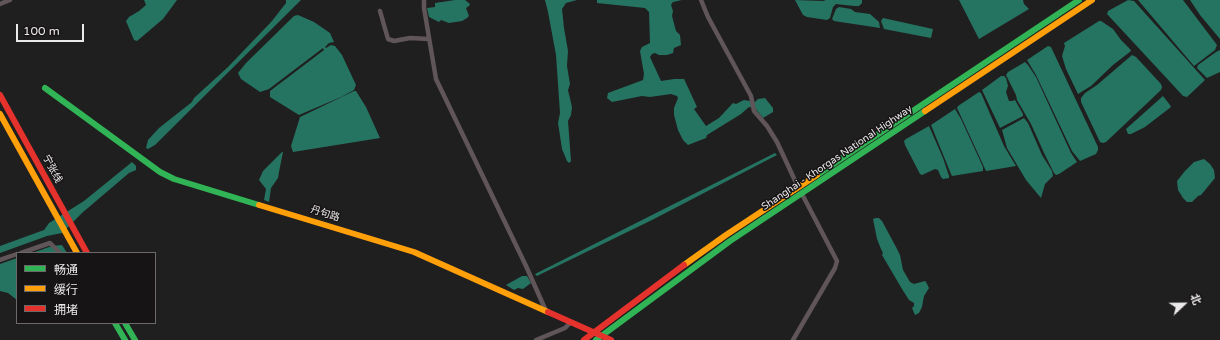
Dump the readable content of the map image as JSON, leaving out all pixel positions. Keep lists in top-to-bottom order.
{
  "streets": {
    "main road": ["Shanghai - Khorgas National Highway", "宁张线", "丹句路"]
  },
  "crossings": [
    ["Shanghai - Khorgas National Highway", "丹句路"]
  ],
  "legend": ["畅通", "缓行", "拥堵"],
  "scale_bar": "100 m",
  "north": "right"
}
